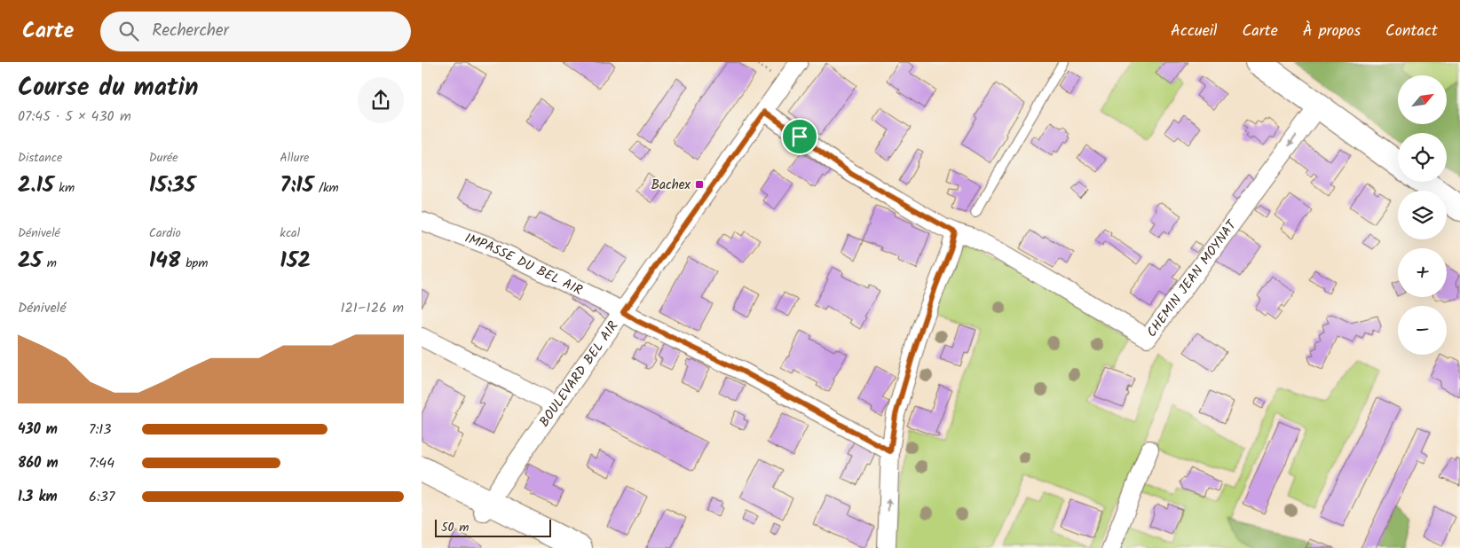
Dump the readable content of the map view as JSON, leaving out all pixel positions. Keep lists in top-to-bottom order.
{
  "streets": {
    "street": ["IMPASSE DU BEL AIR", "CHEMIN JEAN MOYNAT", "BOULEVARD BEL AIR"]
  },
  "crossings": [
    ["IMPASSE DU BEL AIR", "BOULEVARD BEL AIR"],
    ["CHEMIN JEAN MOYNAT", "BOULEVARD BEL AIR"]
  ],
  "places": {
    "transit": ["Bachex"]
  },
  "scale_bar": "50 m",
  "north": "top right",
  "page": {
    "header": "Carte",
    "search": "Rechercher",
    "nav": [
      "Accueil",
      "Carte",
      "À propos",
      "Contact"
    ],
    "heading": ["Course du matin", "07:45 · 5 × 430 m"],
    "map_buttons": ["+", "−"],
    "stats": [
      ["Distance", "2.15 km"],
      ["Durée", "15:35"],
      ["Allure", "7:15 /km"],
      ["Dénivelé", "25 m"],
      ["Cardio", "148 bpm"],
      ["kcal", "152"]
    ],
    "chart": ["Dénivelé", "121–126 m"],
    "list": [
      {
        "name": "430 m",
        "note": "7:13"
      },
      {
        "name": "860 m",
        "note": "7:44"
      },
      {
        "name": "1.3 km",
        "note": "6:37"
      }
    ],
    "scale": "50 m"
  }
}
